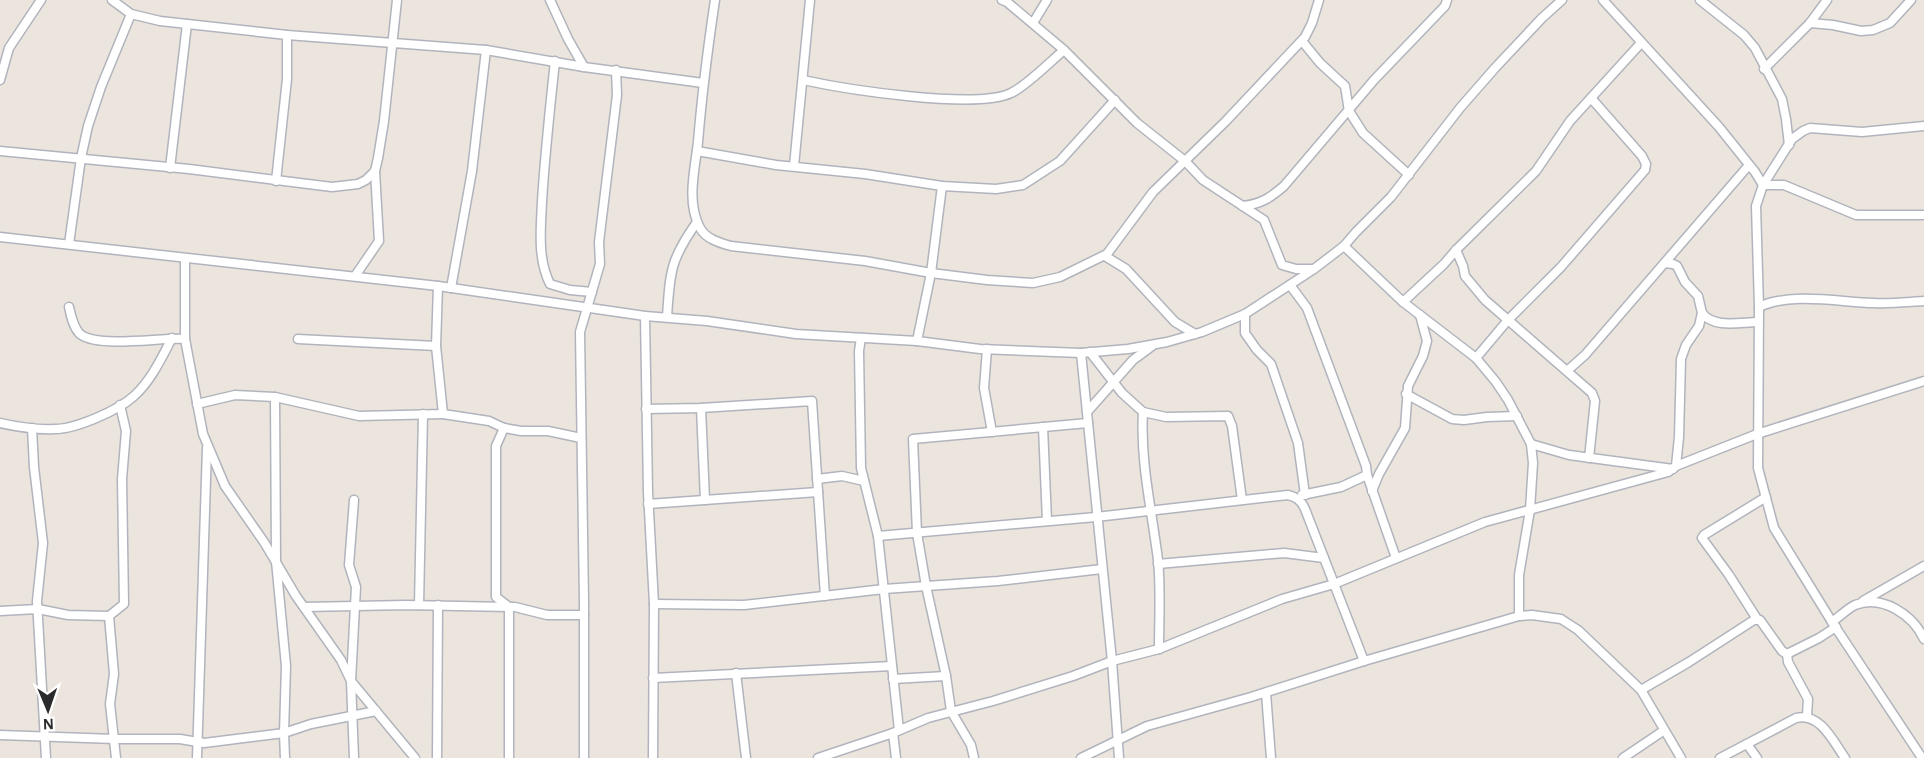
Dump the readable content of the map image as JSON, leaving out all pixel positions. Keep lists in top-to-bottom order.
{
  "north": "bottom"
}
